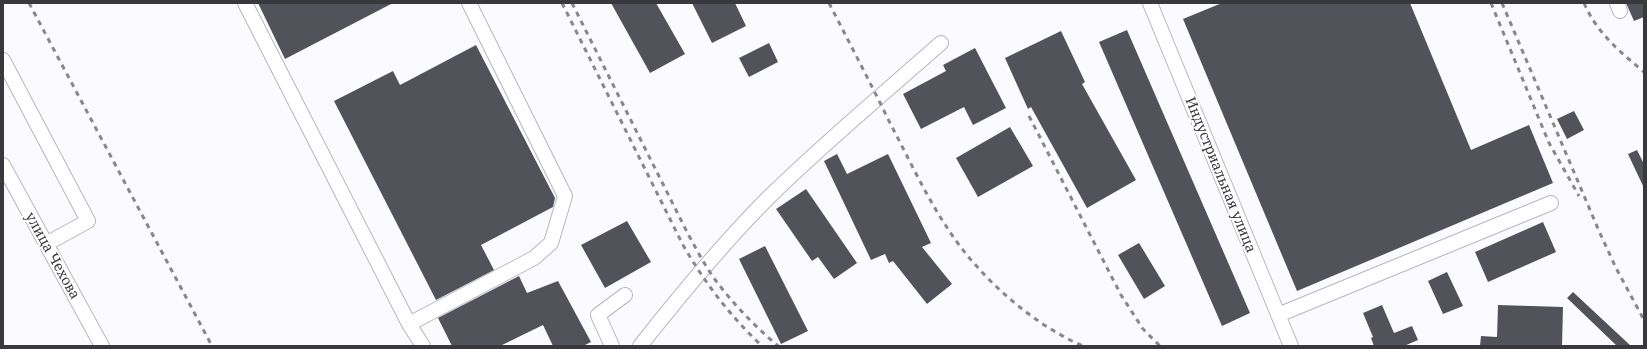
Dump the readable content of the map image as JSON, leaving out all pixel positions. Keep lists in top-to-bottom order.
{
  "streets": {
    "street": ["Индустриальная улица", "улица Чехова"]
  }
}
